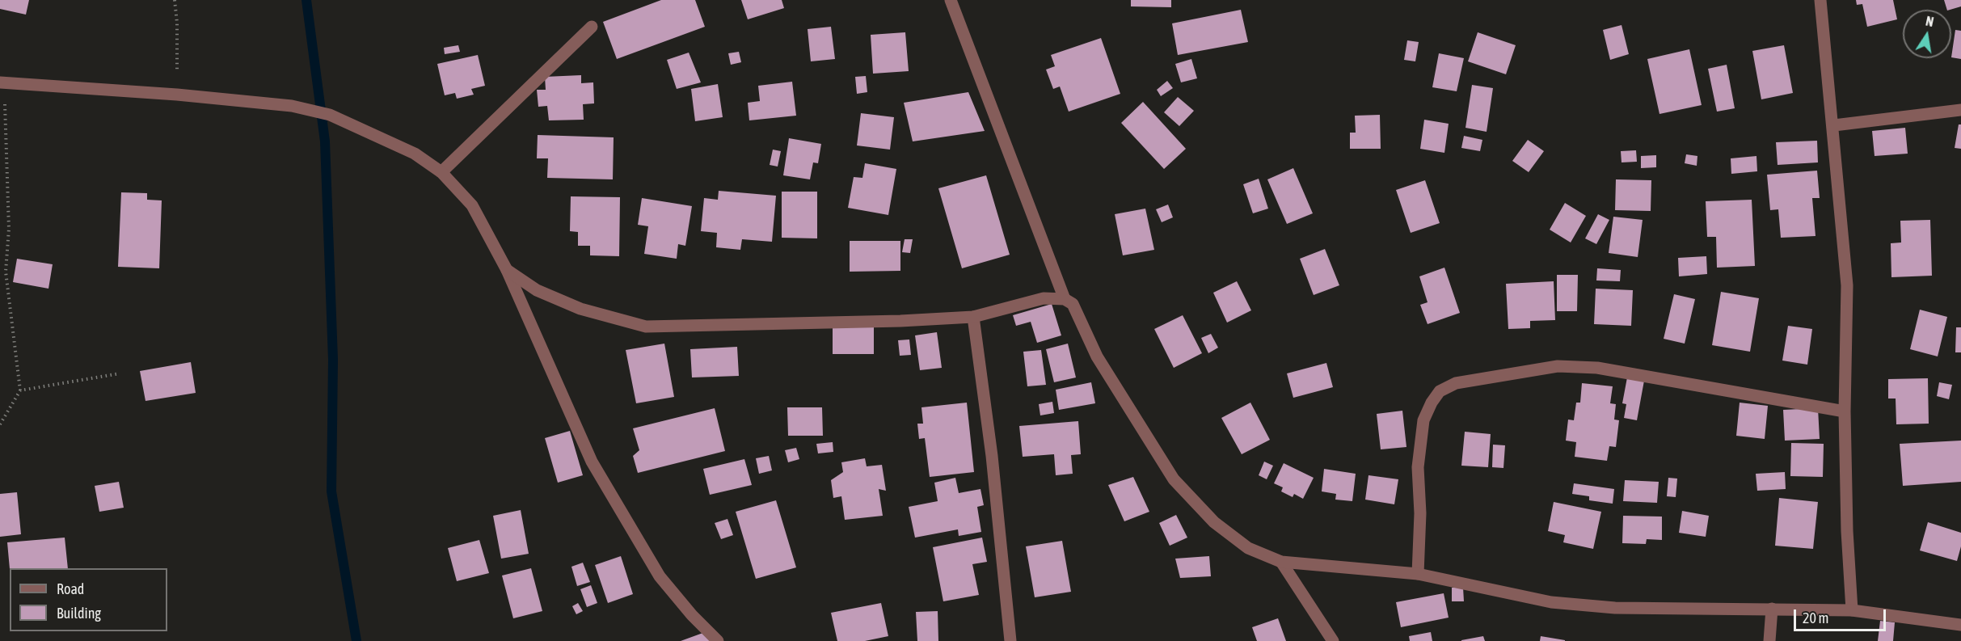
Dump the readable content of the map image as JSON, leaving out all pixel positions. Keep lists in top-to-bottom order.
{
  "legend": ["Road", "Building"],
  "scale_bar": "20 m",
  "north": "top"
}
